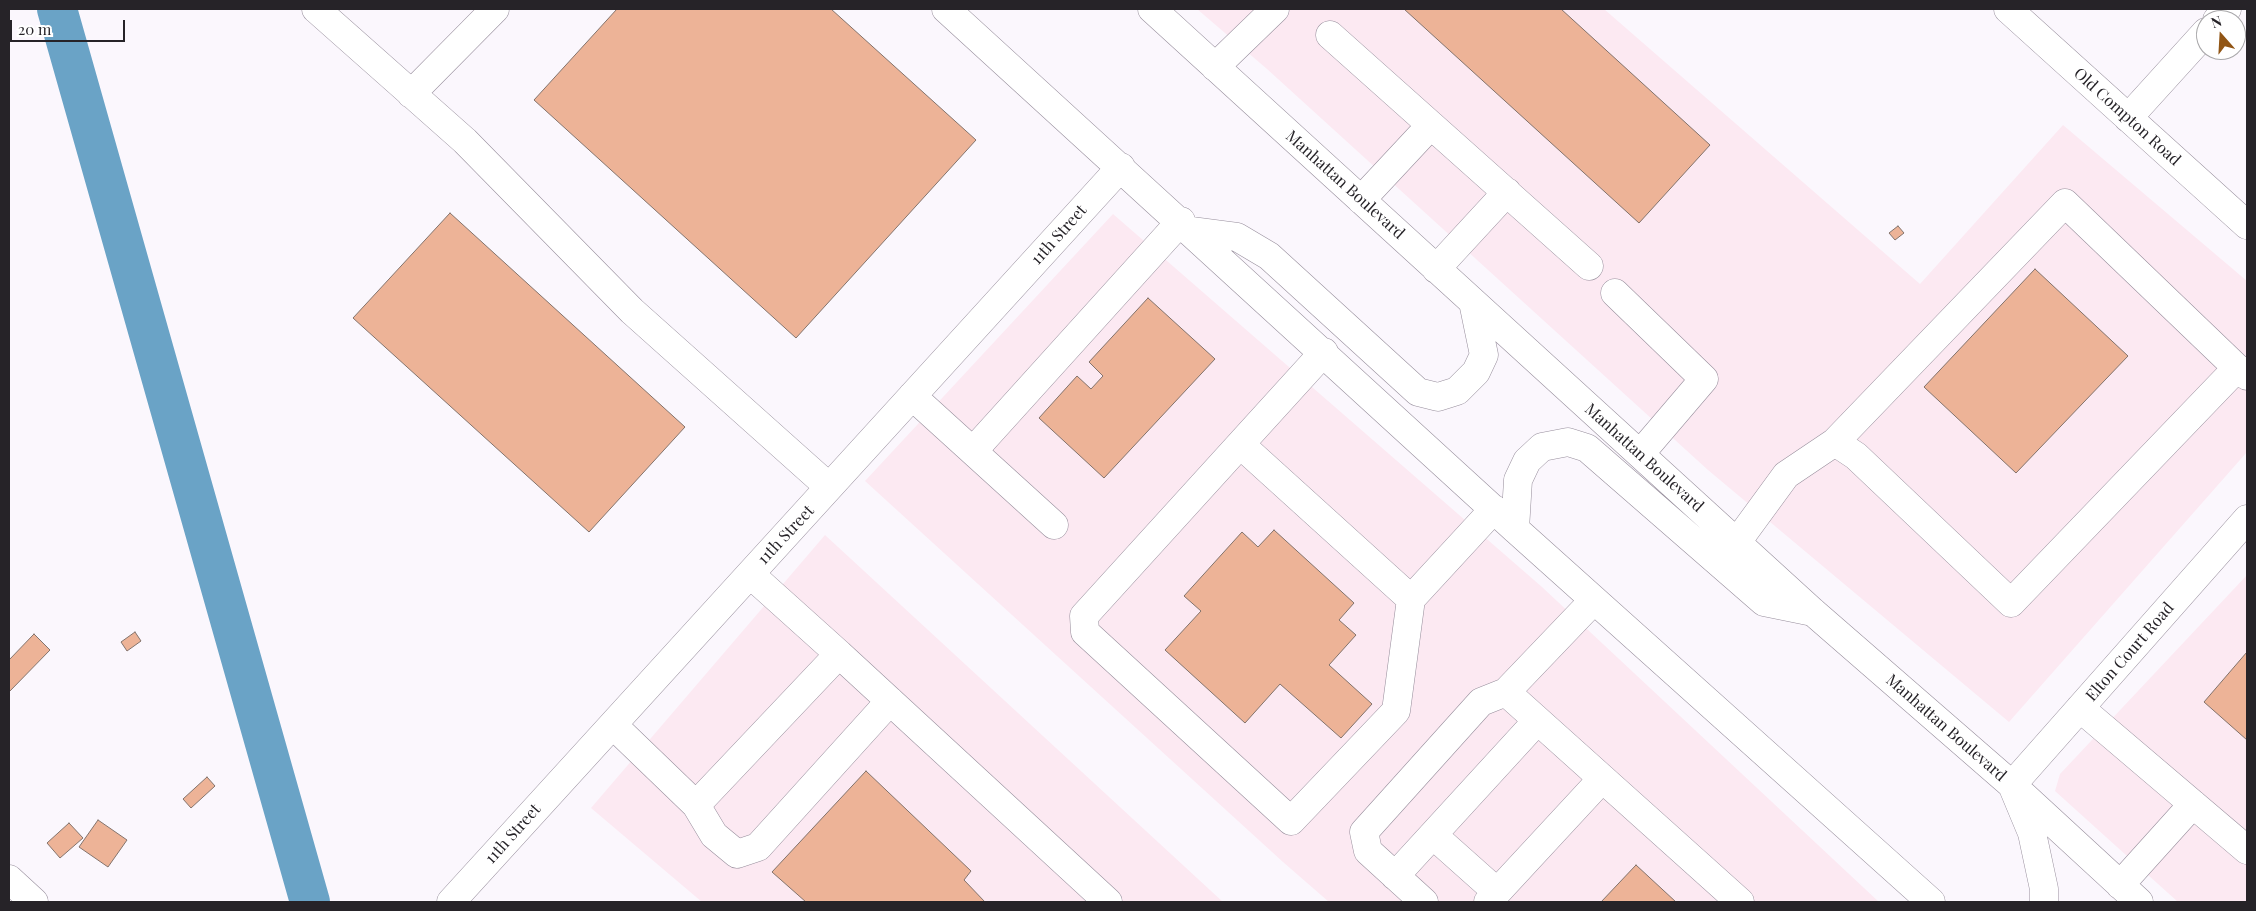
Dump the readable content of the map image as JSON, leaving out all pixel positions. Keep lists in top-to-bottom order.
{
  "streets": {
    "street": [
      "Old Compton Road",
      "Manhattan Boulevard",
      "11th Street",
      "Elton Court Road"
    ]
  },
  "crossings": [
    ["Manhattan Boulevard", "Elton Court Road"]
  ],
  "scale_bar": "20 m",
  "north": "top"
}
